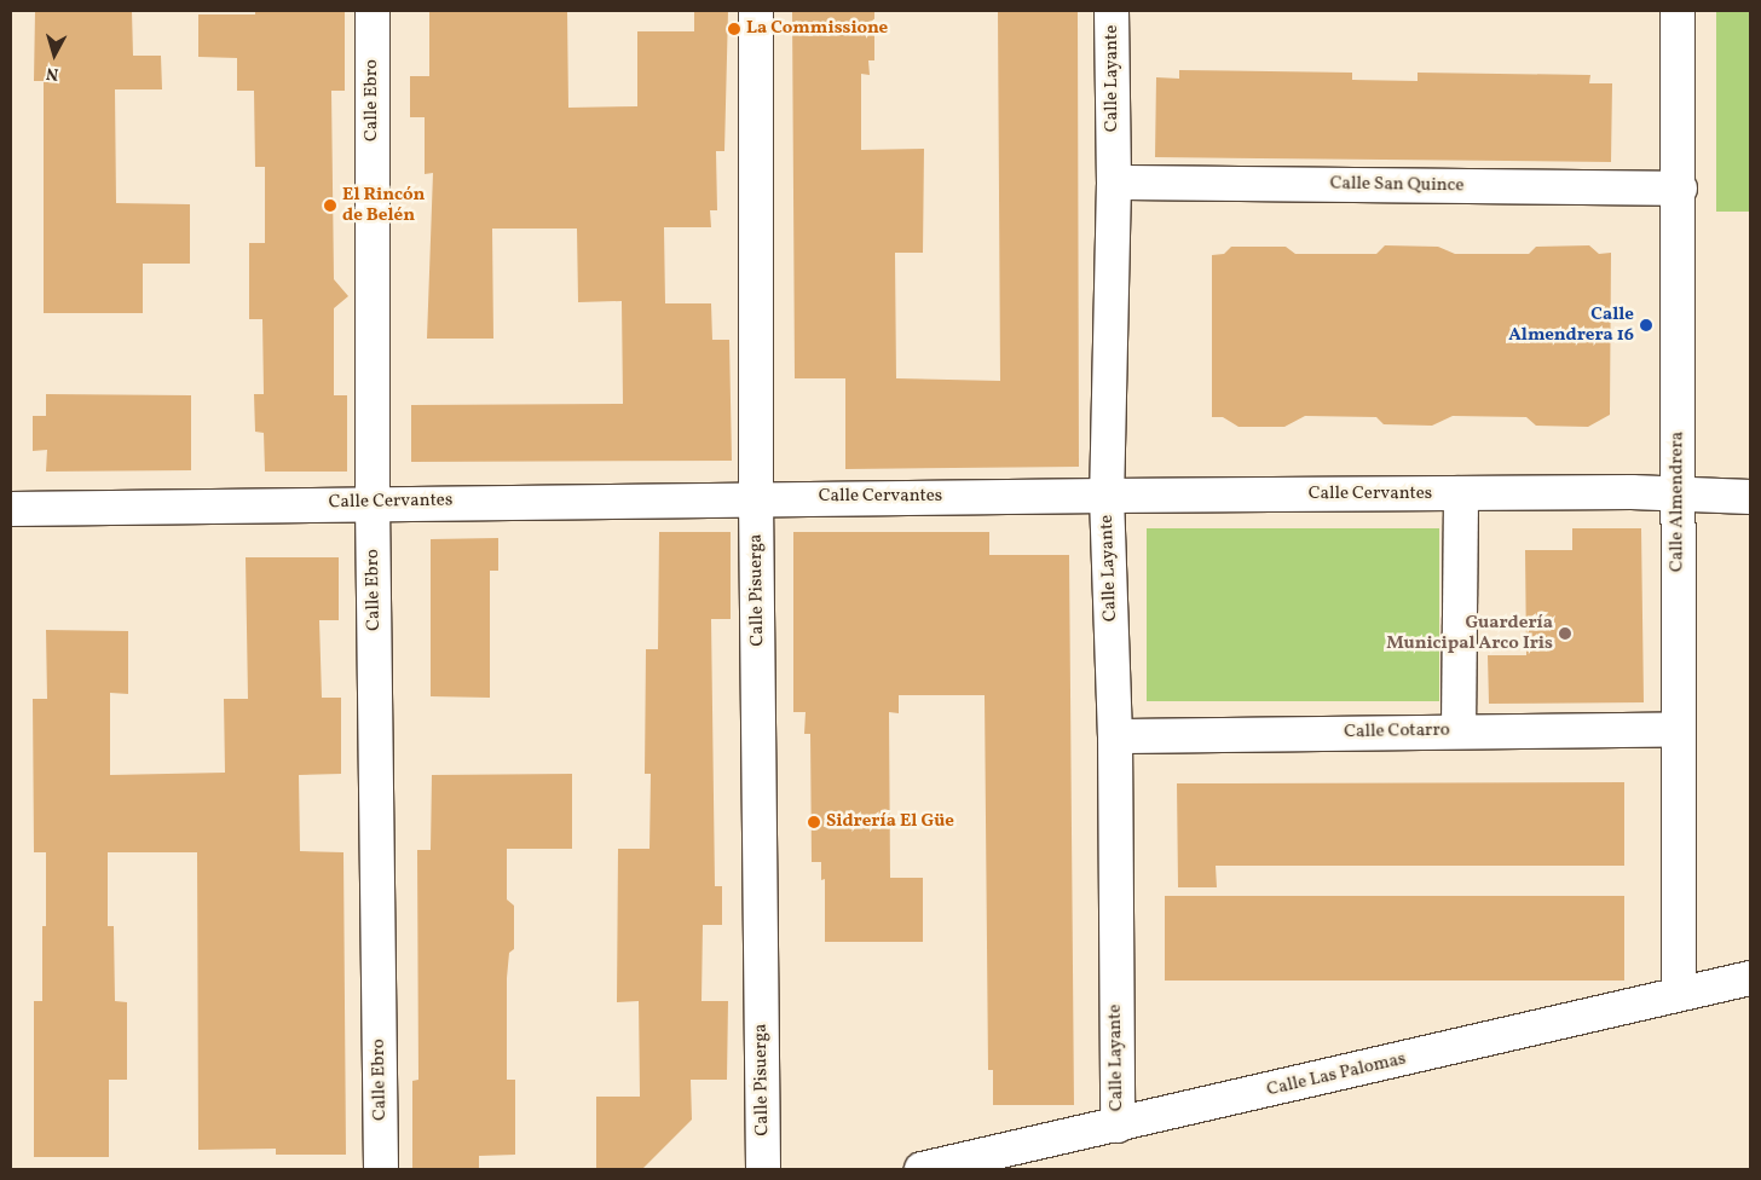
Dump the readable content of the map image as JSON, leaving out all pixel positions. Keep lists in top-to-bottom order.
{
  "streets": {
    "street": [
      "Calle Layante",
      "Calle Ebro",
      "Calle San Quince",
      "Calle Cervantes",
      "Calle Almendrera",
      "Calle Pisuerga",
      "Calle Cotarro",
      "Calle Las Palomas"
    ]
  },
  "crossings": [
    ["Calle Layante", "Calle San Quince"],
    ["Calle Layante", "Calle Cervantes"],
    ["Calle Layante", "Calle Cotarro"],
    ["Calle Layante", "Calle Las Palomas"],
    ["Calle Ebro", "Calle Cervantes"],
    ["Calle San Quince", "Calle Almendrera"],
    ["Calle Cervantes", "Calle Almendrera"],
    ["Calle Cervantes", "Calle Pisuerga"],
    ["Calle Almendrera", "Calle Cotarro"],
    ["Calle Almendrera", "Calle Las Palomas"]
  ],
  "places": [
    "La Commissione",
    "El Rincón de Belén",
    "Calle Almendrera 16",
    "Guardería Municipal Arco Iris",
    "Sidrería El Güe"
  ],
  "north": "bottom"
}
